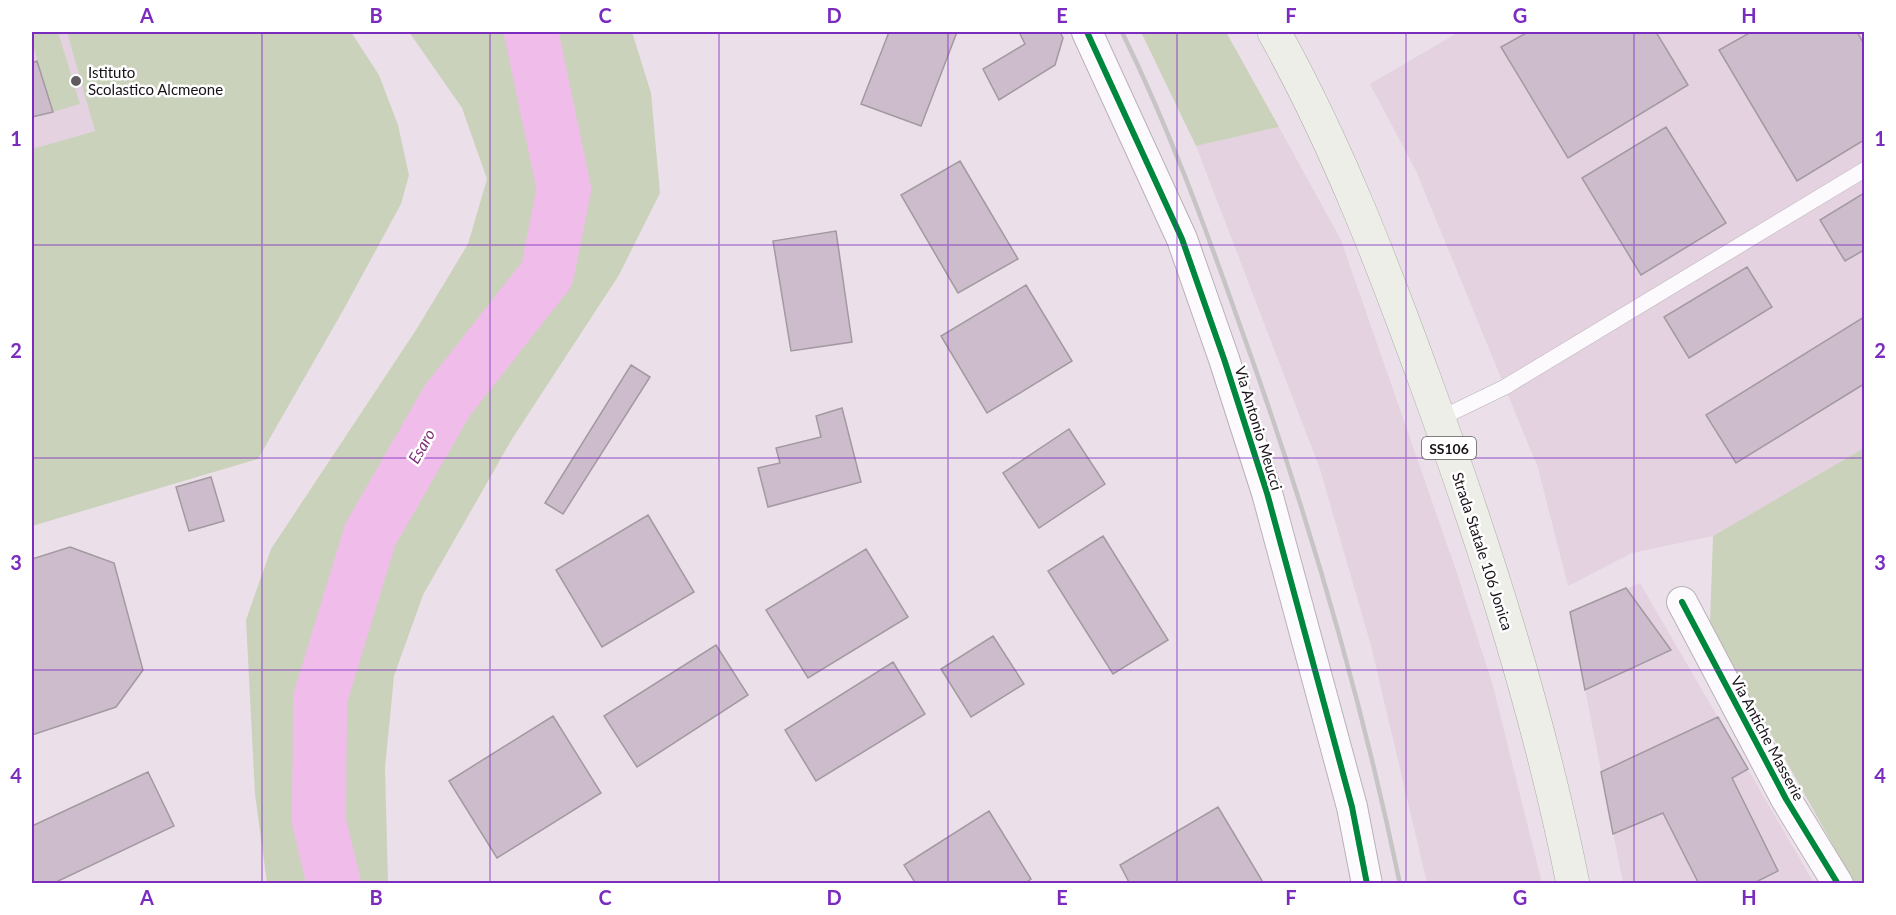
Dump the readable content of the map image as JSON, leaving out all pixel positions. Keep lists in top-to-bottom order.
{
  "streets": {
    "main road": ["SS106", "Strada Statale 106 Jonica"],
    "street": ["Via Antonio Meucci", "Via Antiche Masserie"]
  },
  "water": ["Esaro"],
  "places": ["Istituto Scolastico Alcmeone"],
  "grid": {
    "columns": [
      "A",
      "B",
      "C",
      "D",
      "E",
      "F",
      "G",
      "H"
    ],
    "rows": [
      "1",
      "2",
      "3",
      "4"
    ]
  }
}
